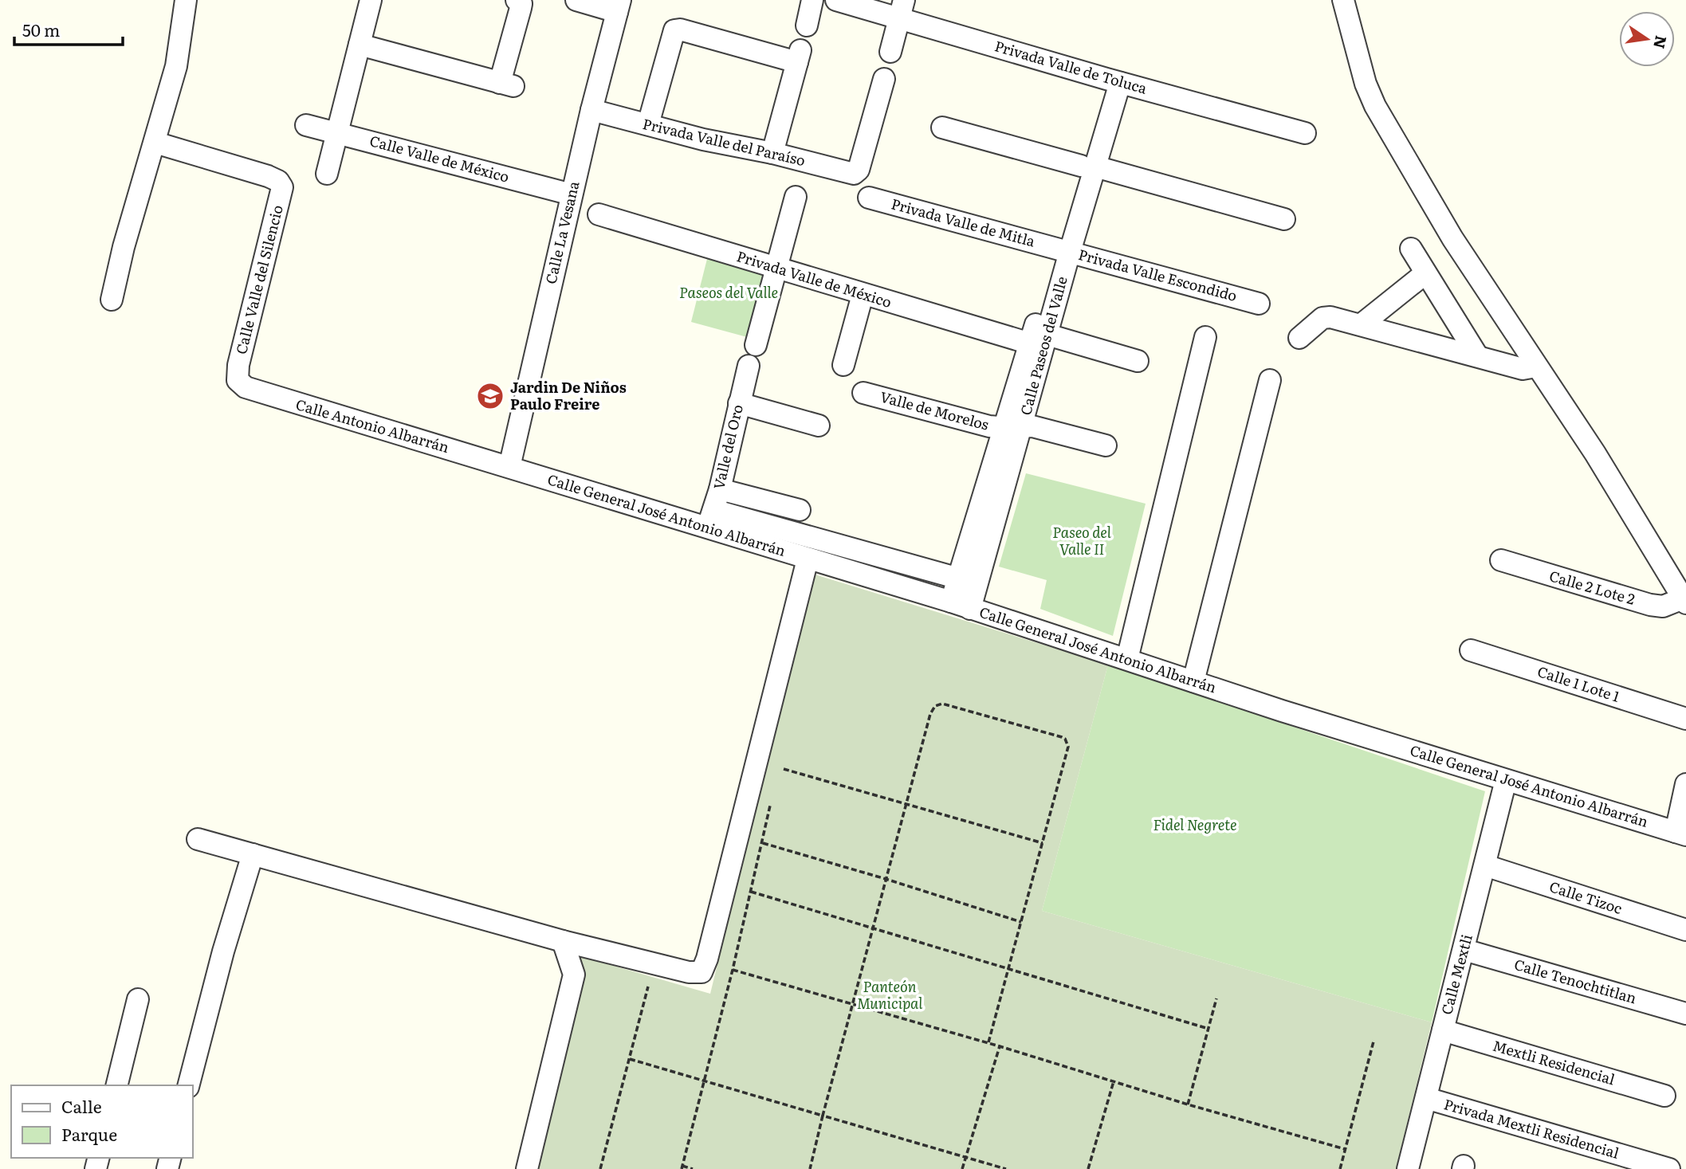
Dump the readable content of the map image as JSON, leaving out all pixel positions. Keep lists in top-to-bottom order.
{
  "streets": {
    "street": [
      "Privada Valle de Toluca",
      "Privada Valle del Paraíso",
      "Calle Valle de México",
      "Privada Valle de Mitla",
      "Calle La Vesana",
      "Privada Valle Escondido",
      "Calle Valle del Silencio",
      "Privada Valle de México",
      "Calle Paseos del Valle",
      "Valle de Morelos",
      "Calle Antonio Albarrán",
      "Valle del Oro",
      "Calle General José Antonio Albarrán",
      "Calle 2 Lote 2",
      "Calle 1 Lote 1",
      "Calle Tizoc",
      "Calle Mextli",
      "Calle Tenochtitlan",
      "Mextli Residencial",
      "Privada Mextli Residencial"
    ]
  },
  "crossings": [
    ["Privada Valle de Toluca", "Calle Paseos del Valle"],
    ["Privada Valle del Paraíso", "Calle La Vesana"],
    ["Calle Valle de México", "Calle La Vesana"],
    ["Privada Valle de Mitla", "Privada Valle Escondido"],
    ["Privada Valle de Mitla", "Calle Paseos del Valle"],
    ["Calle La Vesana", "Calle Antonio Albarrán"],
    ["Calle La Vesana", "Calle General José Antonio Albarrán"],
    ["Privada Valle Escondido", "Calle Paseos del Valle"],
    ["Calle Valle del Silencio", "Calle Antonio Albarrán"],
    ["Privada Valle de México", "Calle Paseos del Valle"],
    ["Calle Paseos del Valle", "Valle de Morelos"],
    ["Calle Paseos del Valle", "Calle General José Antonio Albarrán"],
    ["Calle Antonio Albarrán", "Calle General José Antonio Albarrán"],
    ["Valle del Oro", "Calle General José Antonio Albarrán"],
    ["Calle General José Antonio Albarrán", "Calle Mextli"],
    ["Calle Tizoc", "Calle Mextli"],
    ["Calle Mextli", "Calle Tenochtitlan"],
    ["Calle Mextli", "Mextli Residencial"],
    ["Calle Mextli", "Privada Mextli Residencial"]
  ],
  "parks": [
    "Paseos del Valle",
    "Paseo del Valle II",
    "Fidel Negrete",
    "Panteón Municipal"
  ],
  "places": {
    "school or university": ["Jardin De Niños Paulo Freire"]
  },
  "legend": ["Calle", "Parque"],
  "scale_bar": "50 m",
  "north": "right"
}
